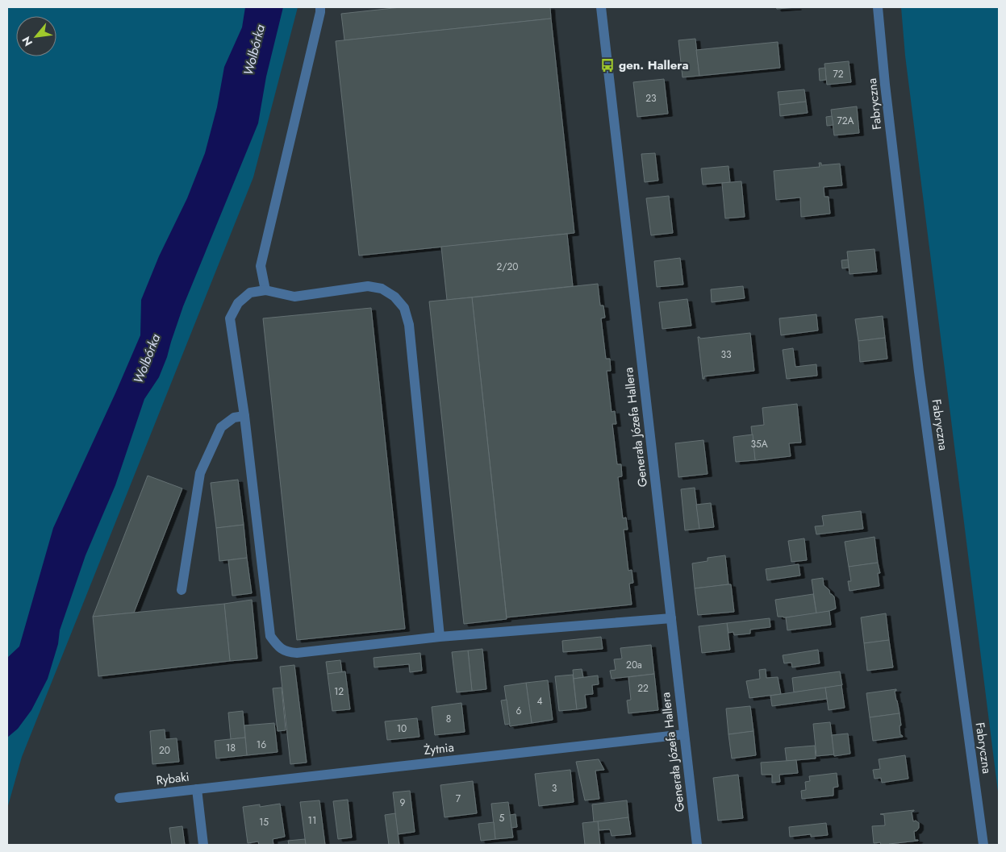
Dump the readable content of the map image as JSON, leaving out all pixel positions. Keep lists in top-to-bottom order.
{
  "streets": {
    "street": [
      "Fabryczna",
      "Generała Józefa Hallera",
      "Żytnia",
      "Rybaki"
    ]
  },
  "crossings": [
    ["Generała Józefa Hallera", "Żytnia"],
    ["Żytnia", "Rybaki"]
  ],
  "water": ["Wolbórka"],
  "places": {
    "bus stop": ["gen. Hallera"]
  },
  "house_numbers": [
    "72",
    "23",
    "72A",
    "2/20",
    "33",
    "35A",
    "20a",
    "22",
    "12",
    "4",
    "6",
    "8",
    "10",
    "16",
    "18",
    "20",
    "3",
    "7",
    "9",
    "5",
    "11",
    "15"
  ],
  "north": "bottom left"
}
